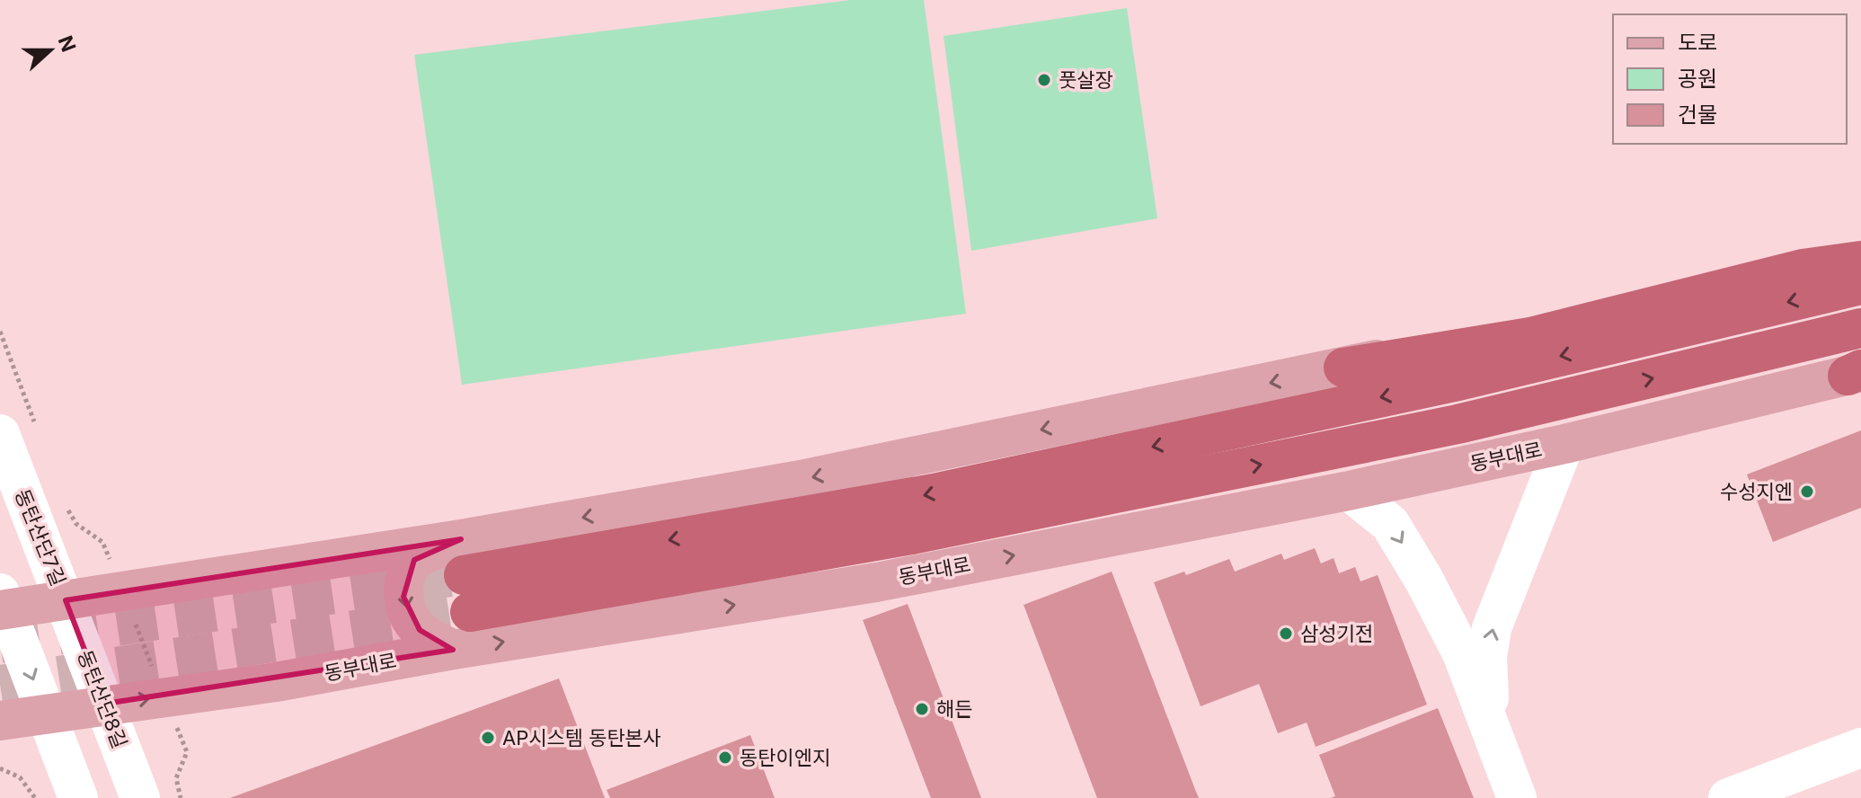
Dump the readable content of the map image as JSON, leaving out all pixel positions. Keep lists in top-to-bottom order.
{
  "streets": {
    "highway": ["동부대로"],
    "street": ["동탄산단7길", "동탄산단8길"]
  },
  "crossings": [
    ["동부대로", "동탄산단7길"],
    ["동부대로", "동탄산단8길"],
    ["동탄산단7길", "동탄산단8길"]
  ],
  "places": [
    "풋살장",
    "수성지엔",
    "삼성기전",
    "해든",
    "AP시스템 동탄본사",
    "동탄이엔지"
  ],
  "legend": ["도로", "공원", "건물"],
  "north": "right"
}
